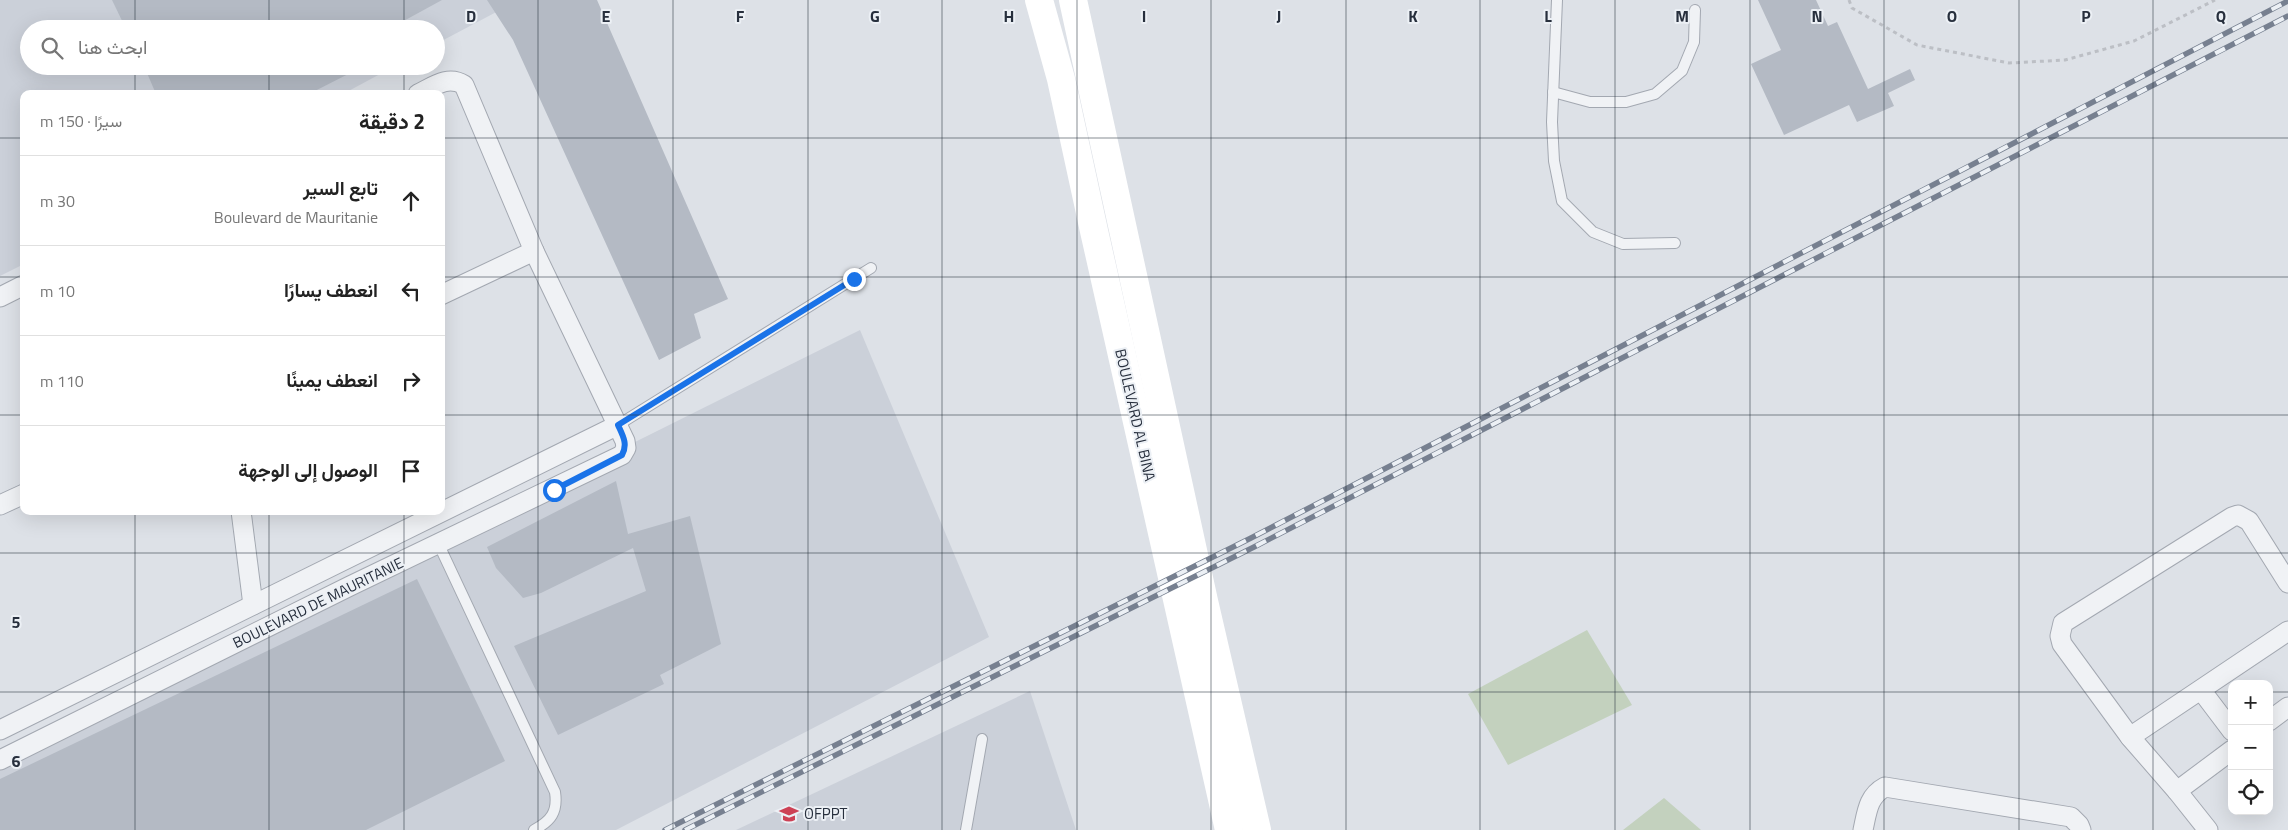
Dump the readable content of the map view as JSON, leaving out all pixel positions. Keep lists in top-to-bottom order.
{
  "streets": {
    "main road": ["BOULEVARD AL BINA"],
    "street": ["BOULEVARD DE MAURITANIE"]
  },
  "places": {
    "school or university": ["OFPPT"]
  },
  "page": {
    "search": "ابحث هنا",
    "heading": ["2 دقيقة", "سيرًا · 150 m"],
    "list": [
      ["تابع السير", "Boulevard de Mauritanie", "30 m"],
      ["انعطف يسارًا", "10 m"],
      ["انعطف يمينًا", "110 m"],
      "الوصول إلى الوجهة"
    ],
    "map_buttons": ["+", "−"]
  },
  "grid": {
    "columns": [
      "D",
      "E",
      "F",
      "G",
      "H",
      "I",
      "J",
      "K",
      "L",
      "M",
      "N",
      "O",
      "P",
      "Q"
    ],
    "rows": ["5", "6"]
  }
}
